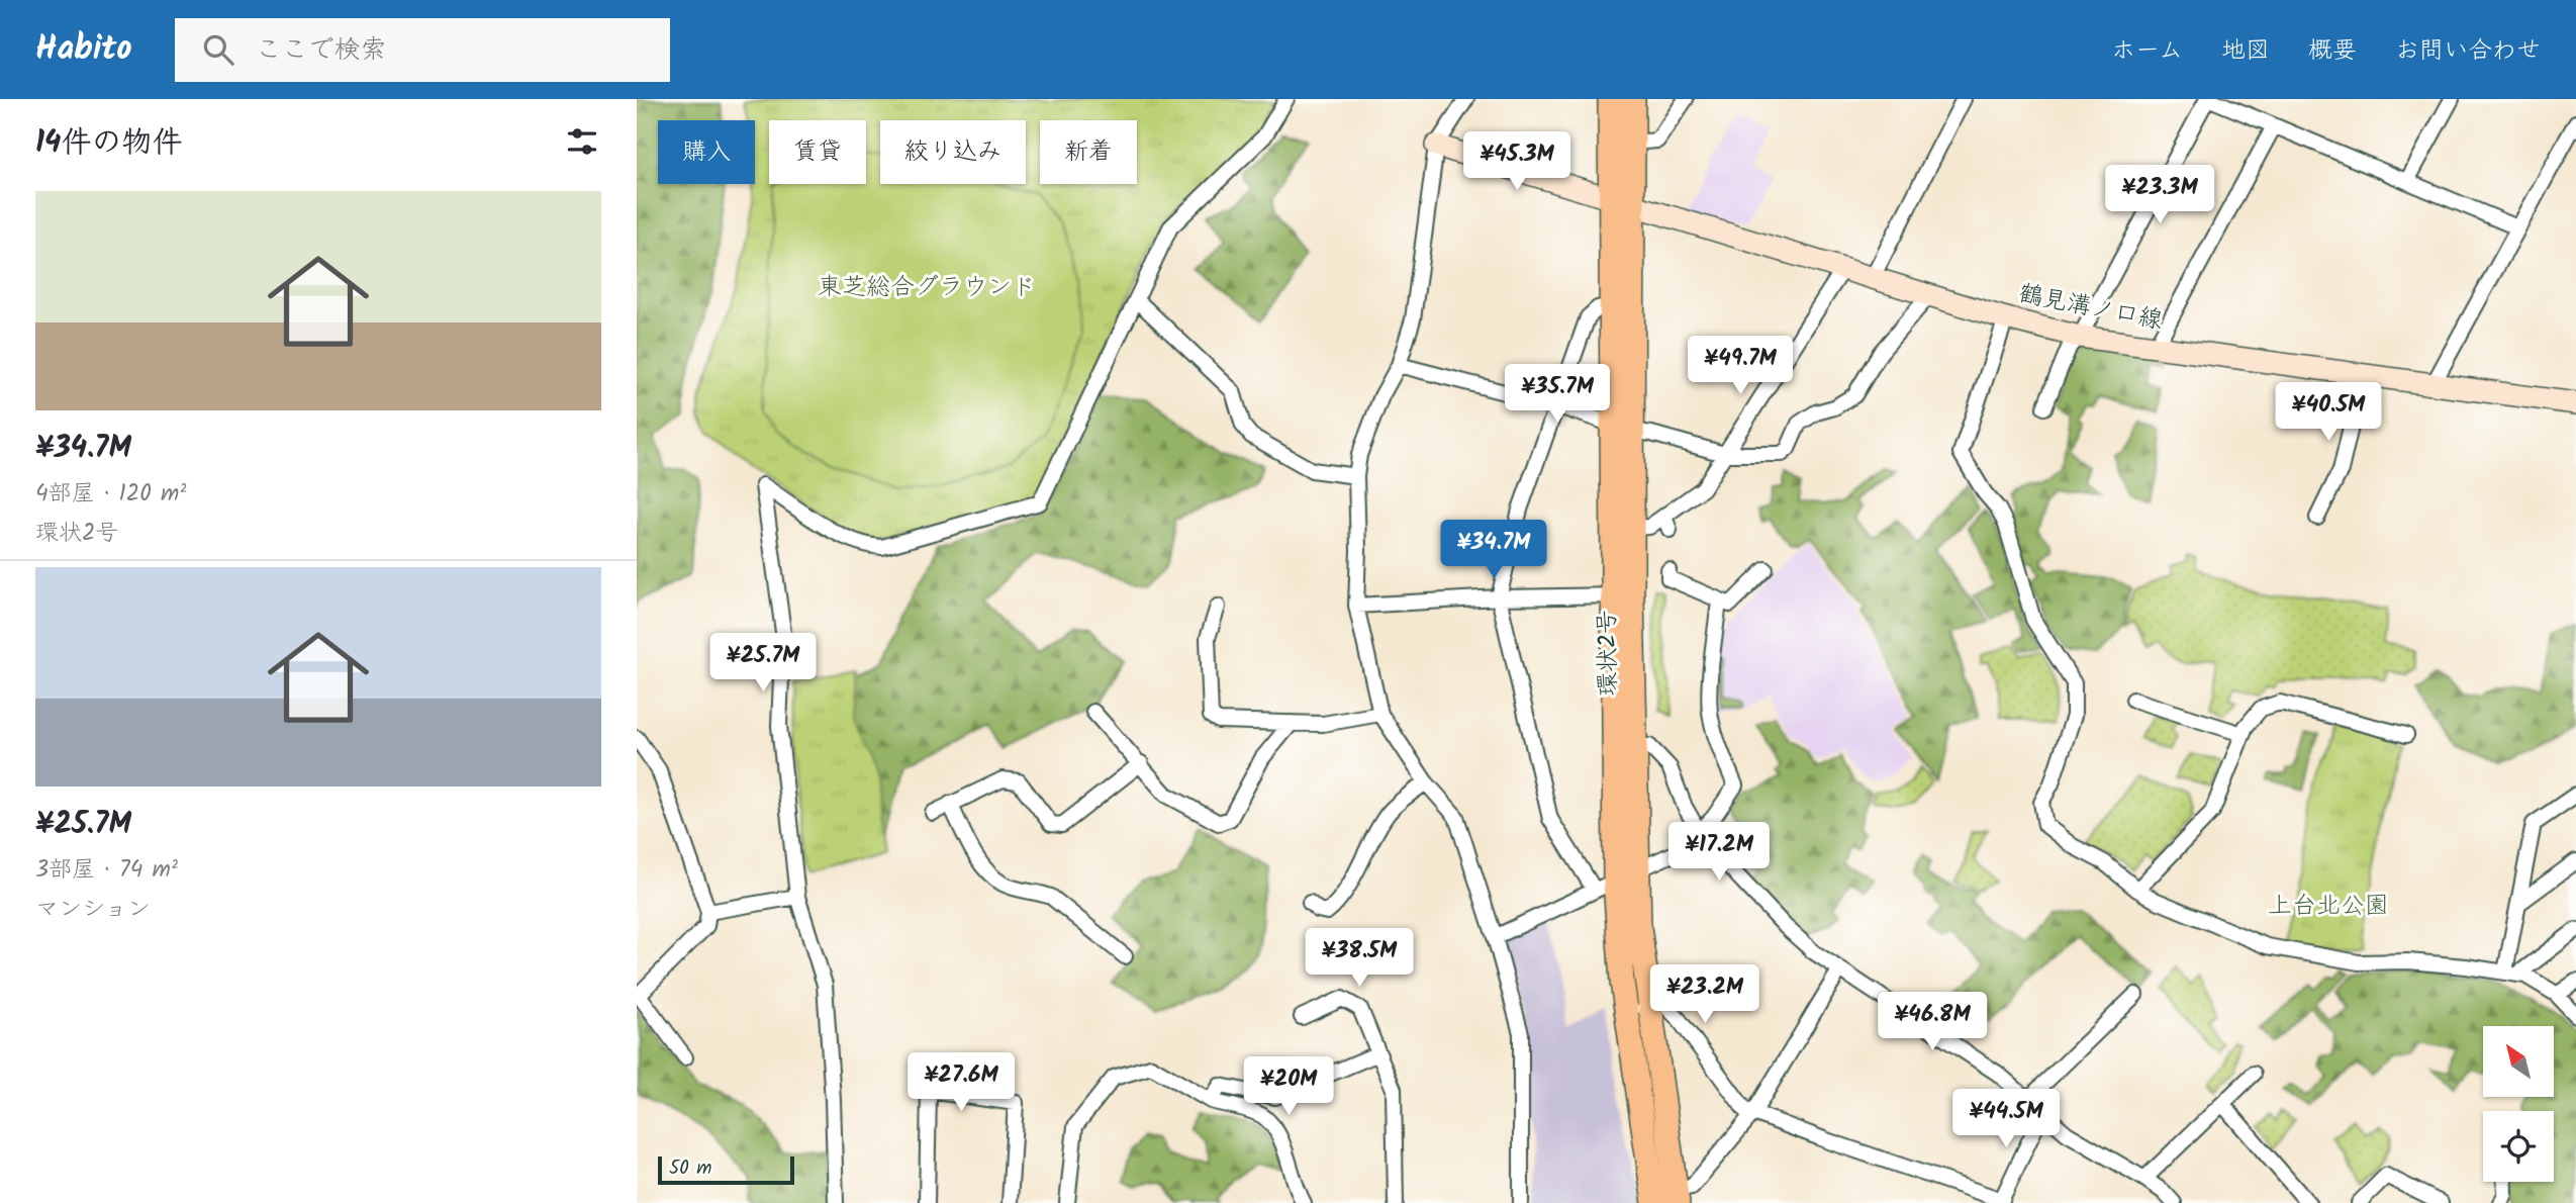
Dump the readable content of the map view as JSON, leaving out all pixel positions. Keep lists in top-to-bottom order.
{
  "streets": {
    "main road": ["鶴見溝ノ口線", "環状2号"]
  },
  "crossings": [
    ["鶴見溝ノ口線", "環状2号"]
  ],
  "parks": ["東芝総合グラウンド", "上台北公園"],
  "scale_bar": "50 m",
  "north": "top left",
  "page": {
    "header": "Habito",
    "search": "ここで検索",
    "nav": [
      "ホーム",
      "地図",
      "概要",
      "お問い合わせ"
    ],
    "heading": "14件の物件",
    "chip": [
      "購入",
      "賃貸",
      "絞り込み",
      "新着"
    ],
    "price": [
      "¥45.3M",
      "¥23.3M",
      "¥49.7M",
      "¥35.7M",
      "¥40.5M",
      "¥34.7M",
      "¥25.7M",
      "¥17.2M",
      "¥38.5M",
      "¥23.2M",
      "¥46.8M",
      "¥27.6M",
      "¥20M",
      "¥44.5M"
    ],
    "list": [
      {
        "name": "¥34.7M",
        "note": "4部屋 · 120 m² · 環状2号"
      },
      {
        "name": "¥25.7M",
        "note": "3部屋 · 74 m² · マンション"
      }
    ],
    "scale": "50 m"
  }
}
